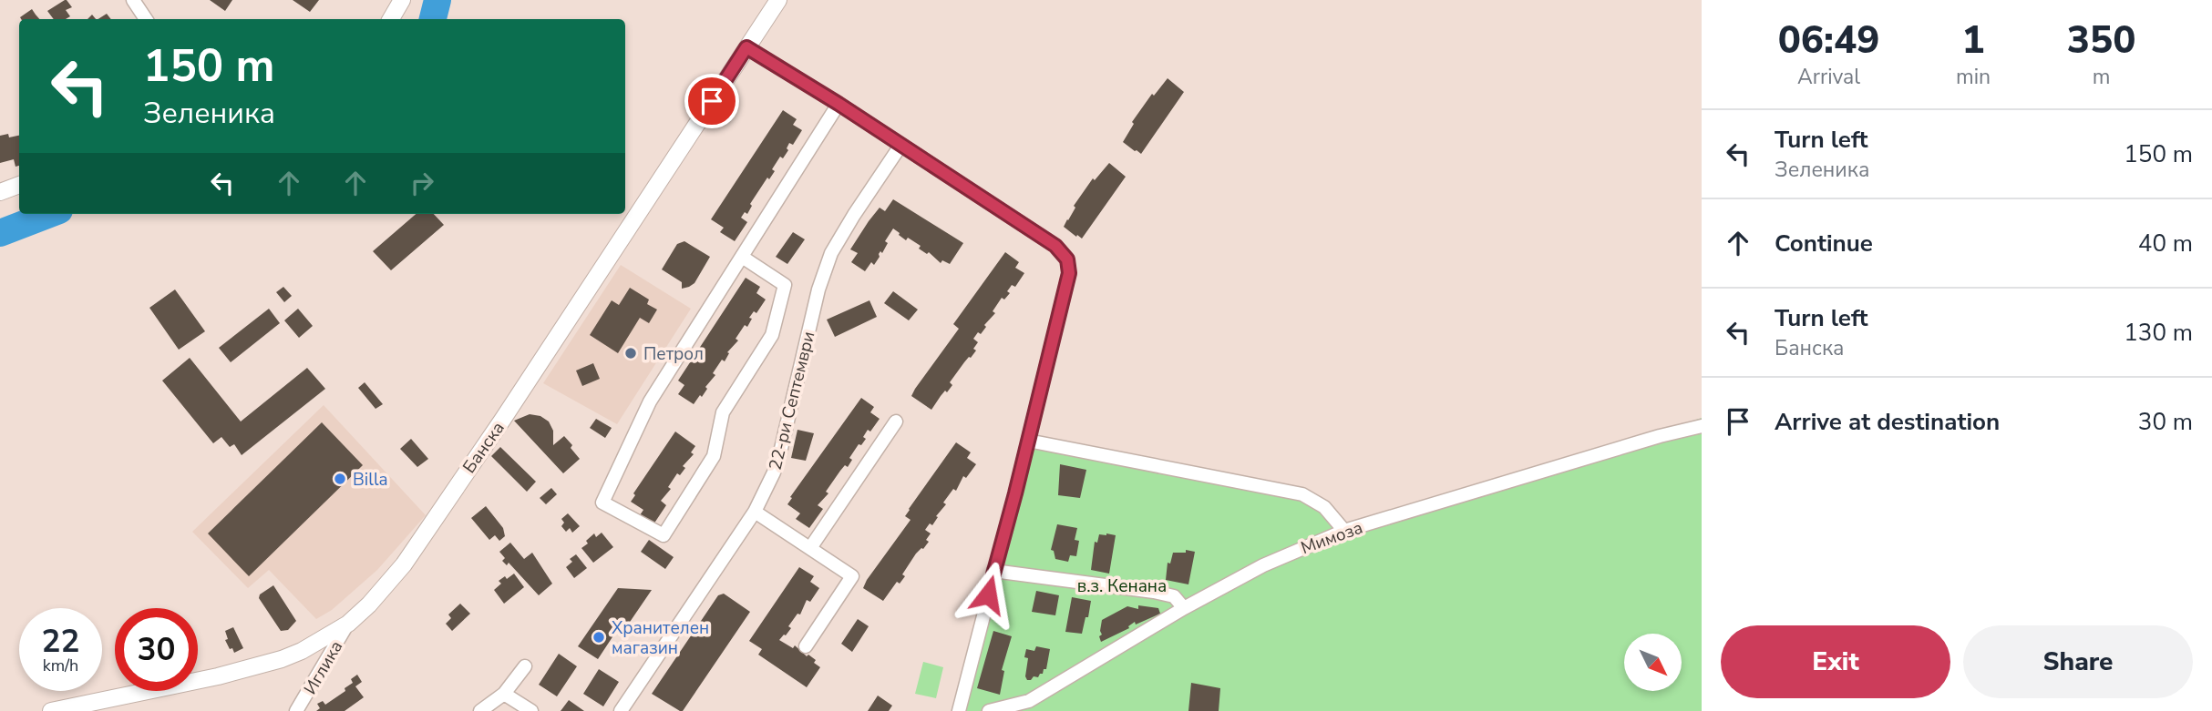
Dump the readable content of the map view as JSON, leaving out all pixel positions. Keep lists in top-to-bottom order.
{
  "streets": {
    "street": [
      "22-ри Септември",
      "Банска",
      "Мимоза",
      "Иглика"
    ]
  },
  "crossings": [
    ["Банска", "Иглика"]
  ],
  "parks": ["в.з. Кенана"],
  "places": ["Петрол", "Billa", "Хранителен магазин"],
  "north": "bottom right",
  "page": {
    "eta": [
      "06:49",
      "Arrival",
      "1",
      "min",
      "350",
      "m"
    ],
    "turn": ["150 m", "Зеленика"],
    "list": [
      {
        "name": "Turn left",
        "note": "Зеленика",
        "value": "150 m"
      },
      {
        "name": "Continue",
        "value": "40 m"
      },
      {
        "name": "Turn left",
        "note": "Банска",
        "value": "130 m"
      },
      {
        "name": "Arrive at destination",
        "value": "30 m"
      }
    ],
    "speed": "22 km/h",
    "limit": "30",
    "buttons": ["Exit", "Share"]
  }
}
